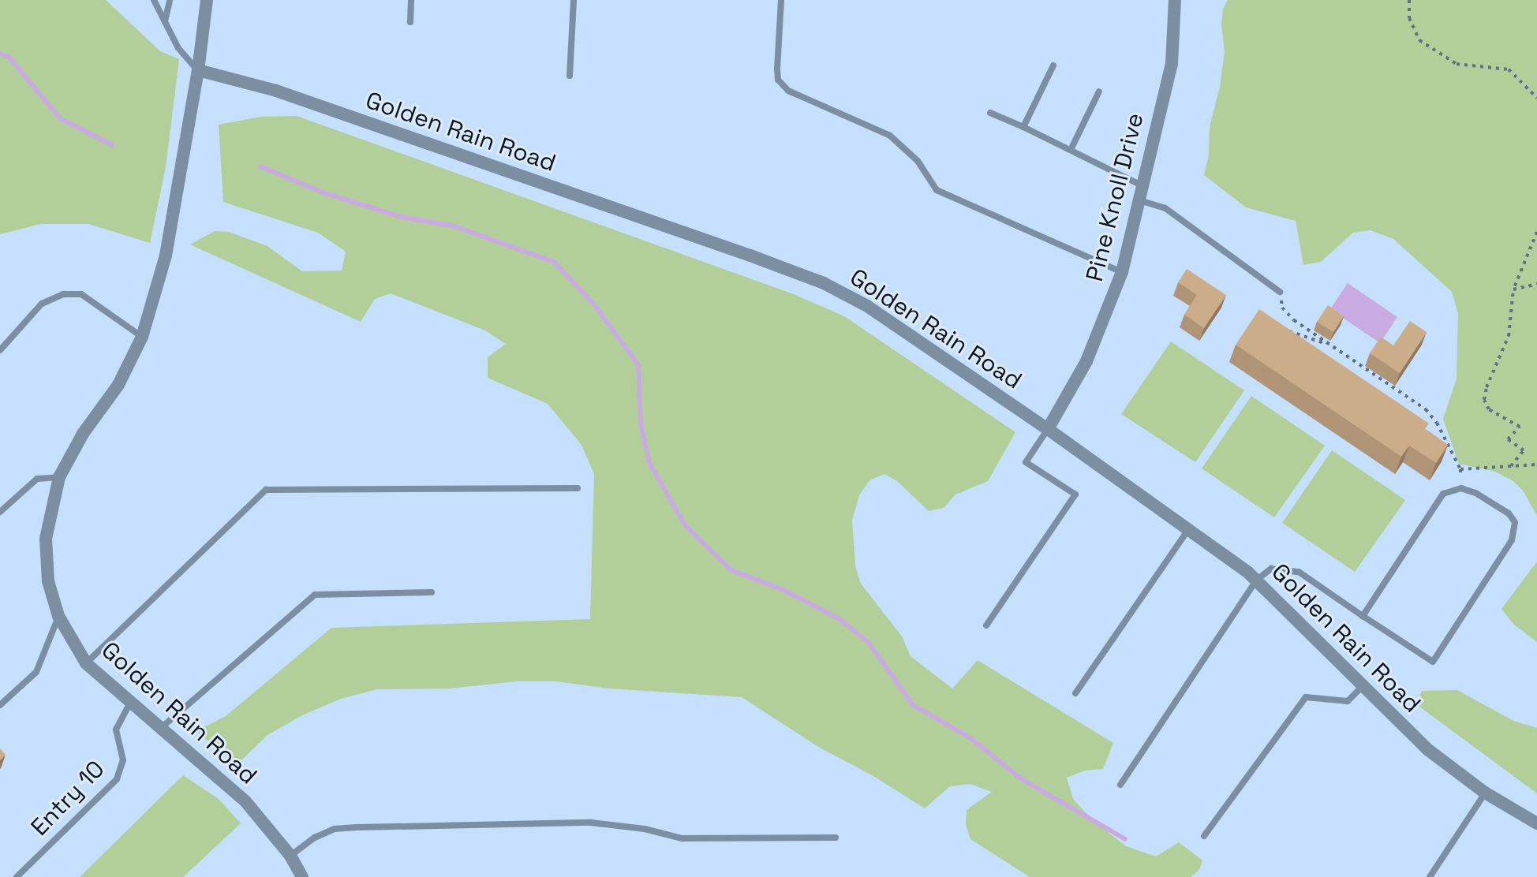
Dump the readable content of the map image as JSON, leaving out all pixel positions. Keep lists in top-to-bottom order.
{
  "streets": {
    "street": ["Golden Rain Road", "Pine Knoll Drive"],
    "lane": ["Entry 10"]
  },
  "crossings": [
    ["Golden Rain Road", "Pine Knoll Drive"],
    ["Golden Rain Road", "Entry 10"]
  ]
}
